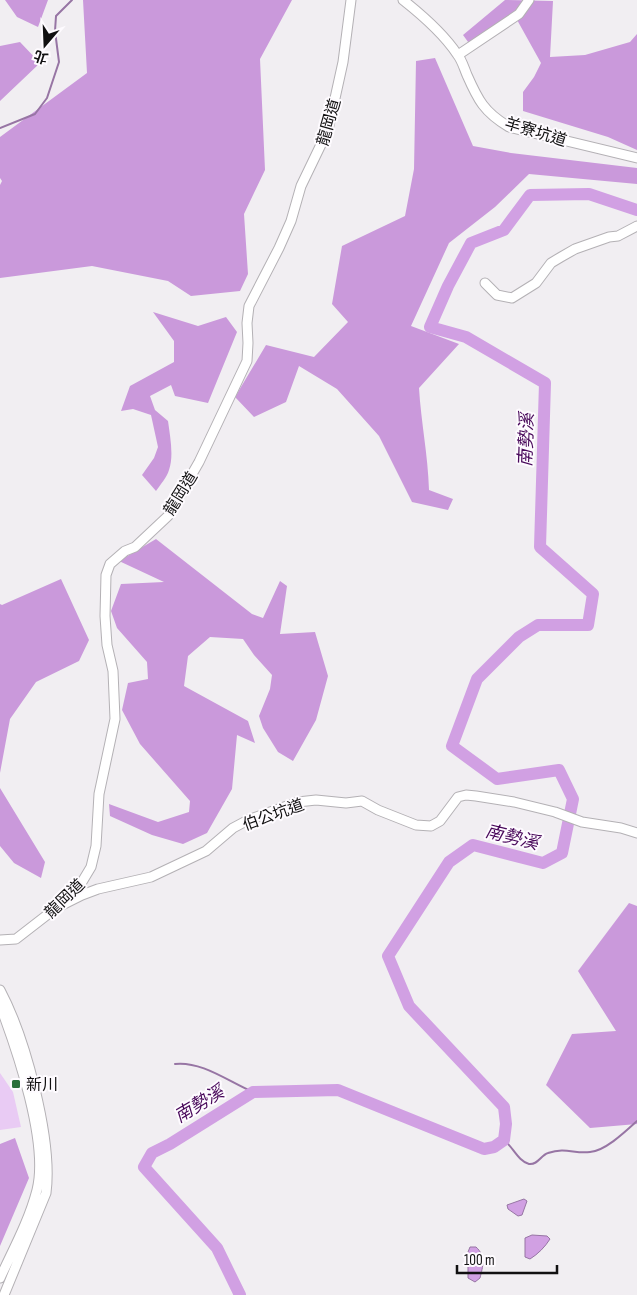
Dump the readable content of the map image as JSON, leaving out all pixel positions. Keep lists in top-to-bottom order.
{
  "streets": {
    "street": ["龍岡道", "羊寮坑道", "伯公坑道"]
  },
  "crossings": [
    ["龍岡道", "伯公坑道"]
  ],
  "water": ["南勢溪"],
  "places": {
    "transit": ["新川"]
  },
  "scale_bar": "100 m",
  "north": "bottom"
}
